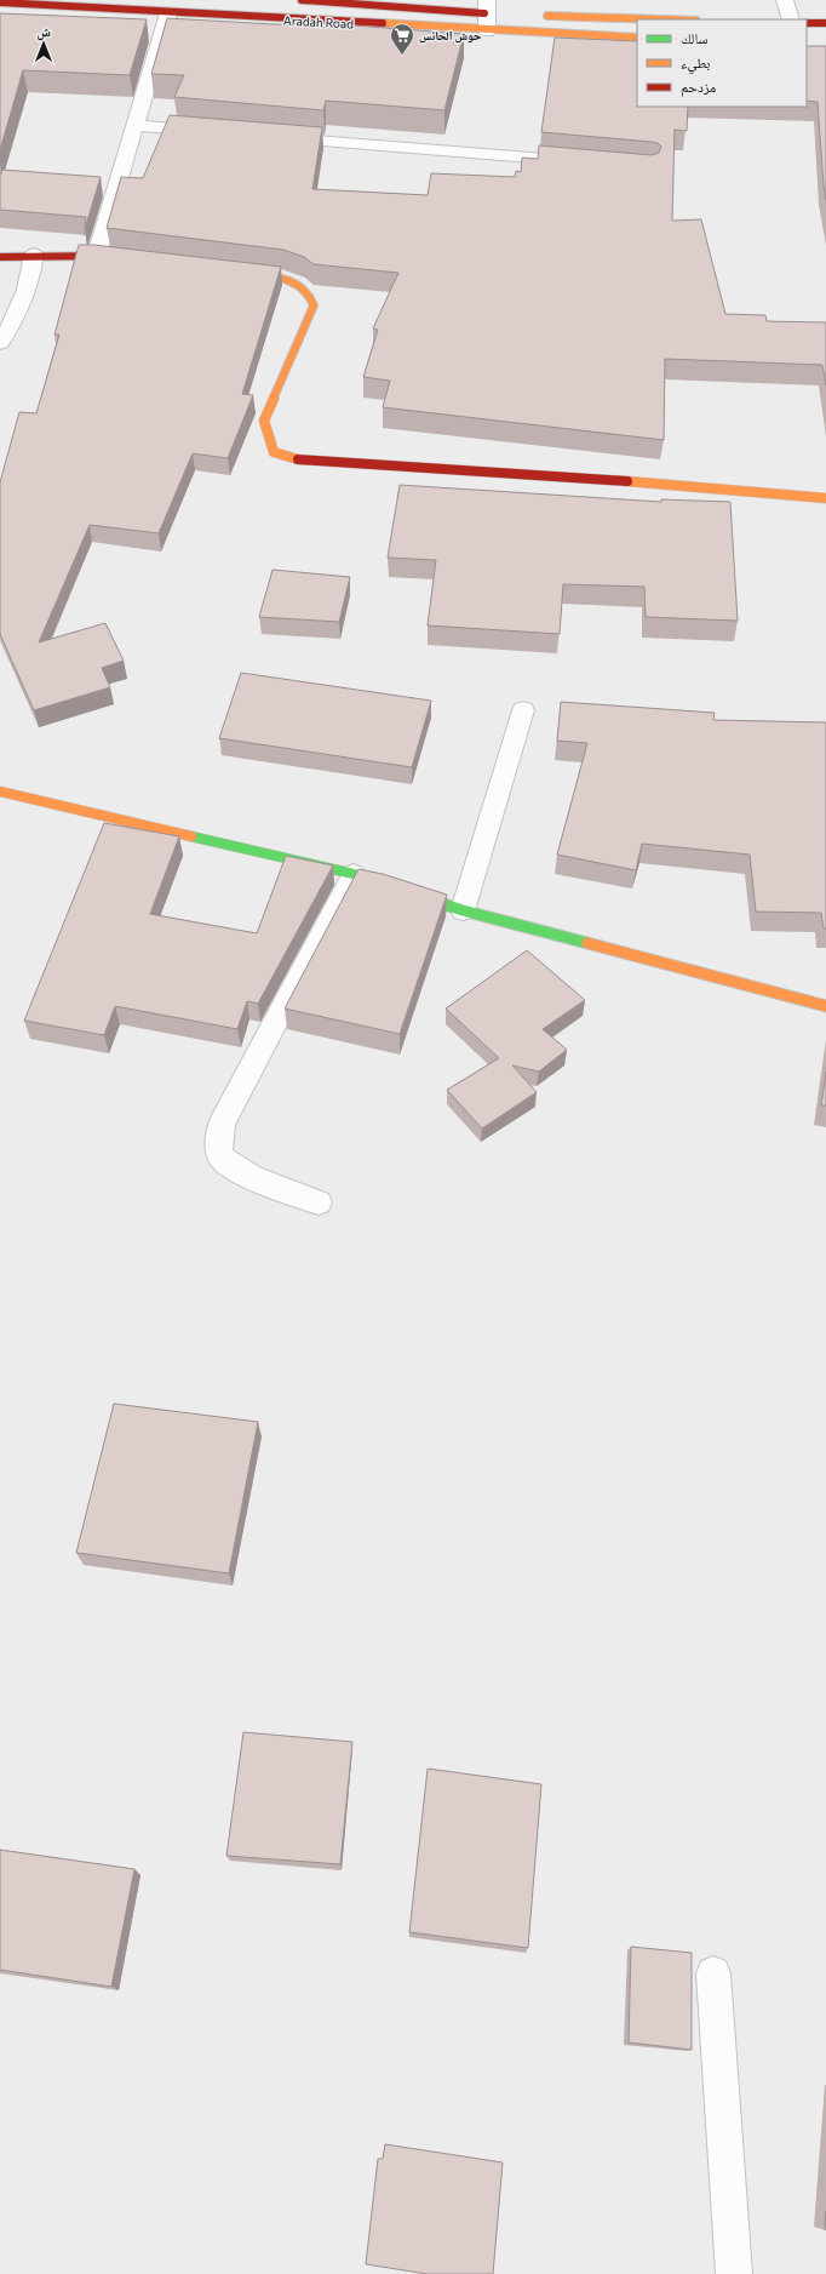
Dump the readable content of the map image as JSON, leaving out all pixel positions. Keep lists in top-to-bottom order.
{
  "streets": {
    "street": ["Aradah Road"]
  },
  "places": {
    "supermarket": ["حوش الحائس"]
  },
  "legend": ["سالك", "بطيء", "مزدحم"],
  "north": "top"
}
